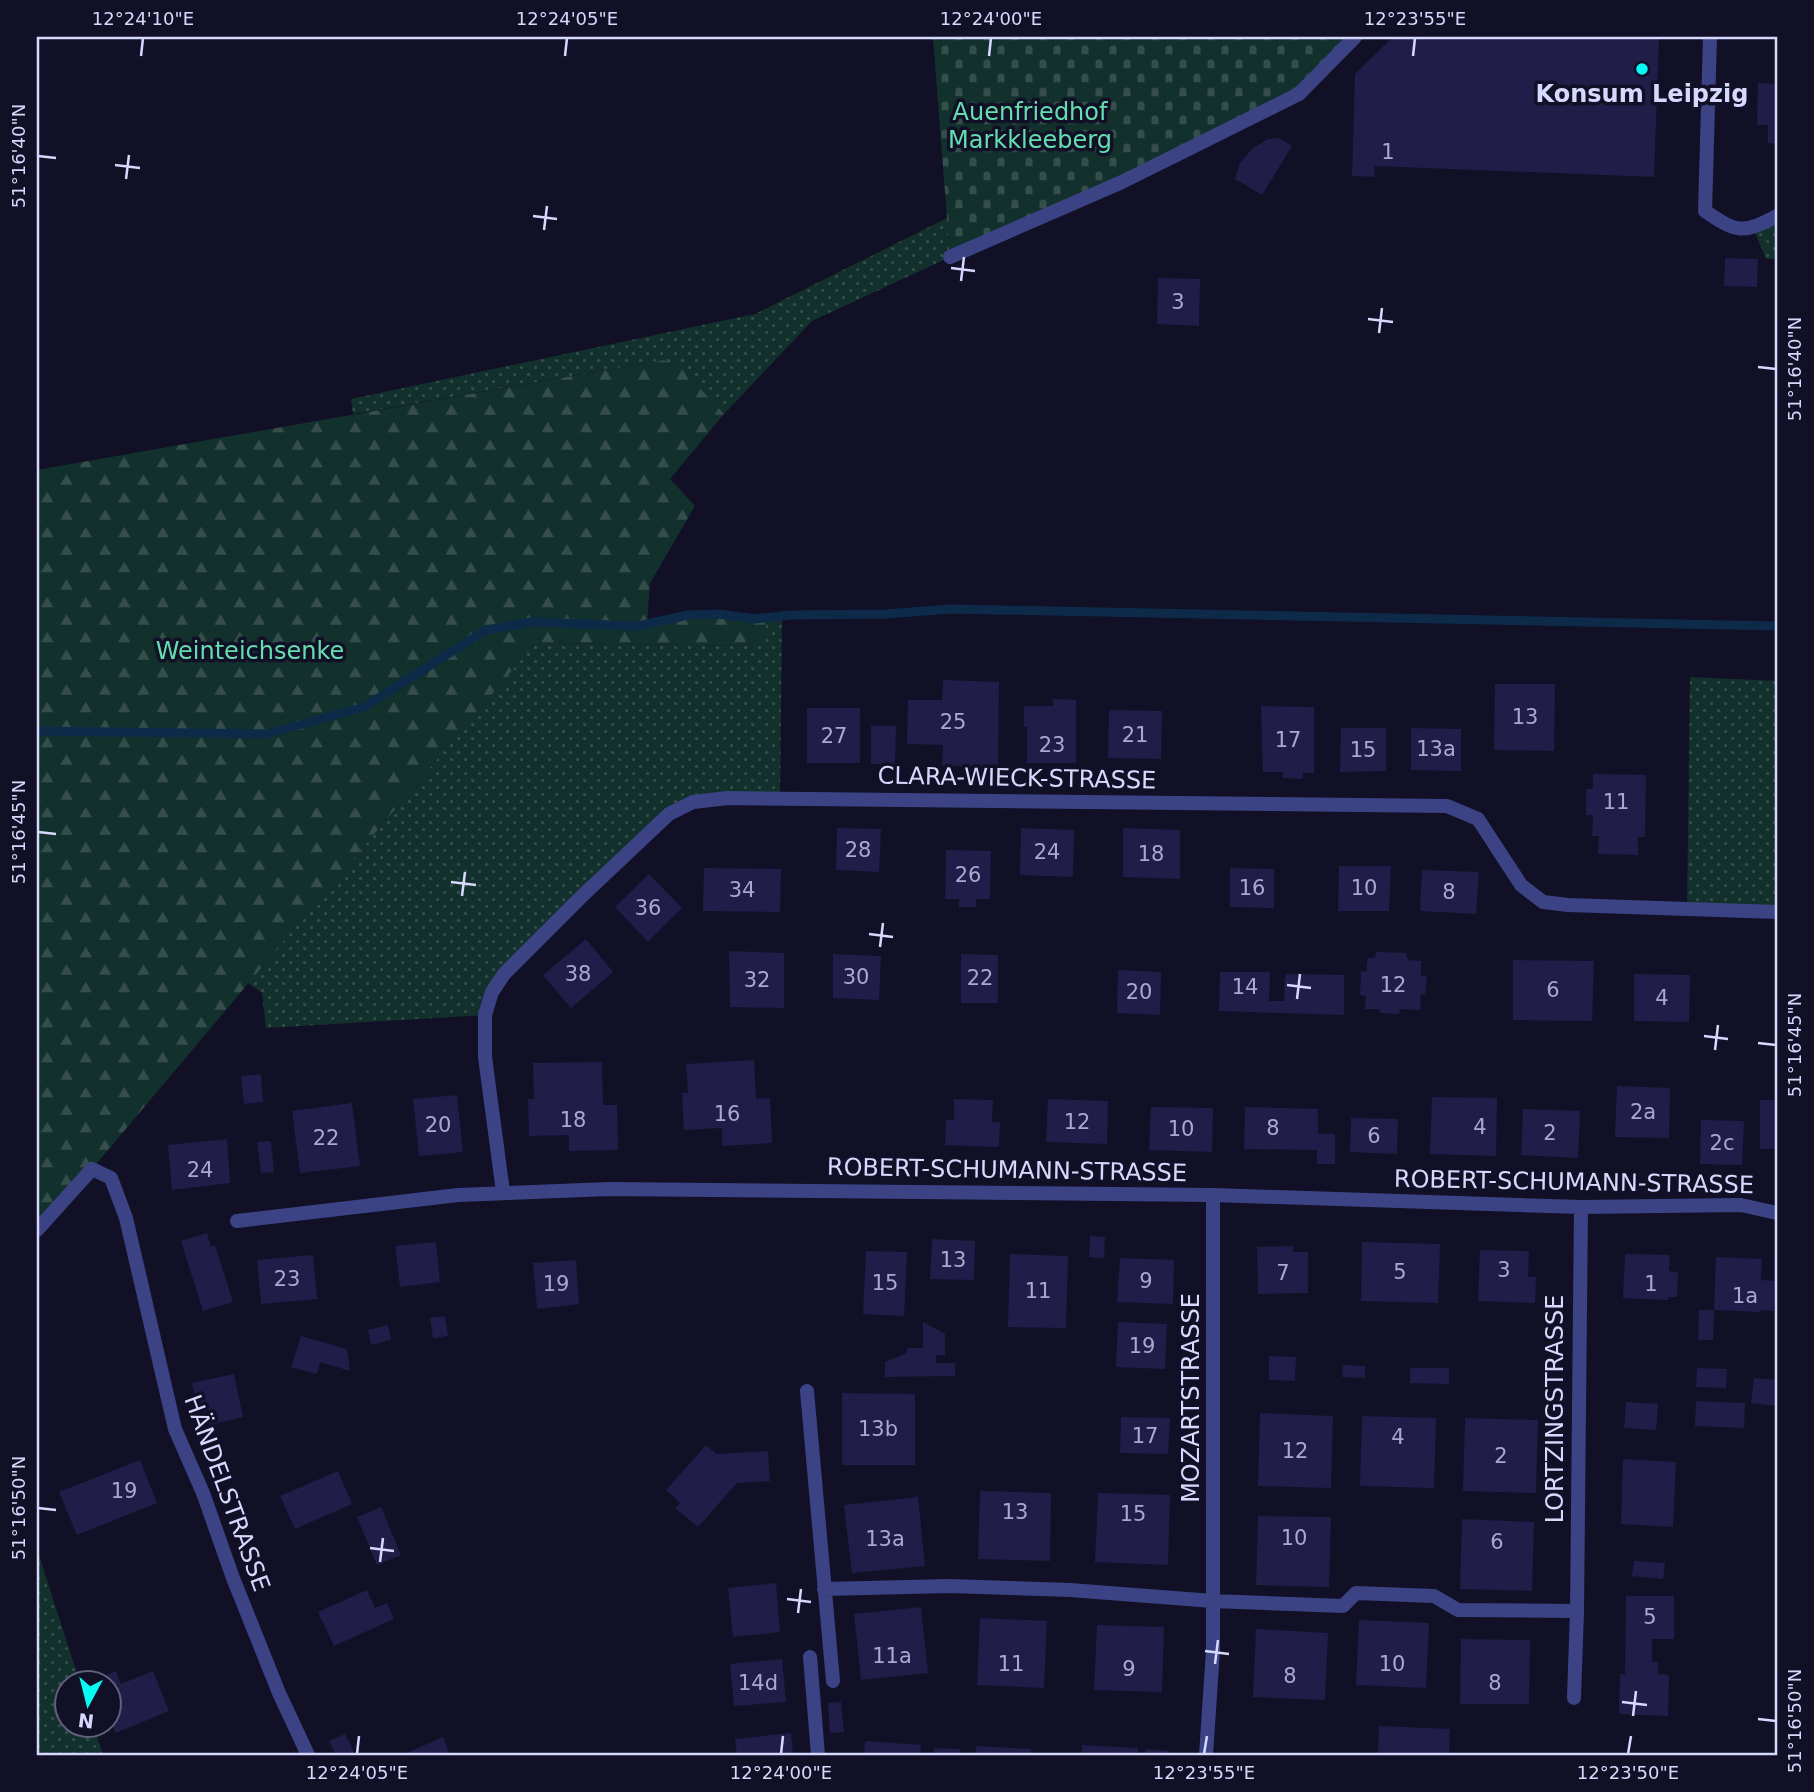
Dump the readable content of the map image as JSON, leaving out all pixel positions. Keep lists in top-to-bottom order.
{
  "streets": {
    "street": [
      "CLARA-WIECK-STRASSE",
      "ROBERT-SCHUMANN-STRASSE",
      "MOZARTSTRASSE",
      "LORTZINGSTRASSE",
      "HÄNDELSTRASSE"
    ]
  },
  "crossings": [
    ["CLARA-WIECK-STRASSE", "ROBERT-SCHUMANN-STRASSE"],
    ["ROBERT-SCHUMANN-STRASSE", "MOZARTSTRASSE"],
    ["ROBERT-SCHUMANN-STRASSE", "LORTZINGSTRASSE"]
  ],
  "parks": ["Auenfriedhof Markkleeberg", "Weinteichsenke"],
  "places": ["Konsum Leipzig"],
  "house_numbers": [
    "1",
    "3",
    "13",
    "25",
    "21",
    "27",
    "17",
    "23",
    "13a",
    "15",
    "11",
    "28",
    "24",
    "18",
    "26",
    "16",
    "10",
    "34",
    "8",
    "36",
    "38",
    "30",
    "22",
    "32",
    "12",
    "14",
    "6",
    "20",
    "4",
    "2a",
    "16",
    "18",
    "12",
    "20",
    "4",
    "8",
    "10",
    "2",
    "6",
    "22",
    "2c",
    "24",
    "13",
    "3",
    "5",
    "7",
    "23",
    "9",
    "15",
    "19",
    "1",
    "11",
    "1a",
    "19",
    "13b",
    "17",
    "4",
    "12",
    "2",
    "19",
    "13",
    "15",
    "10",
    "13a",
    "6",
    "5",
    "11a",
    "11",
    "10",
    "9",
    "8",
    "14d",
    "8"
  ],
  "north": "bottom",
  "coordinates": [
    "12°24'10\"E",
    "12°24'05\"E",
    "12°24'00\"E",
    "12°23'55\"E",
    "51°16'40\"N",
    "51°16'45\"N",
    "51°16'50\"N",
    "12°23'50\"E"
  ]
}
